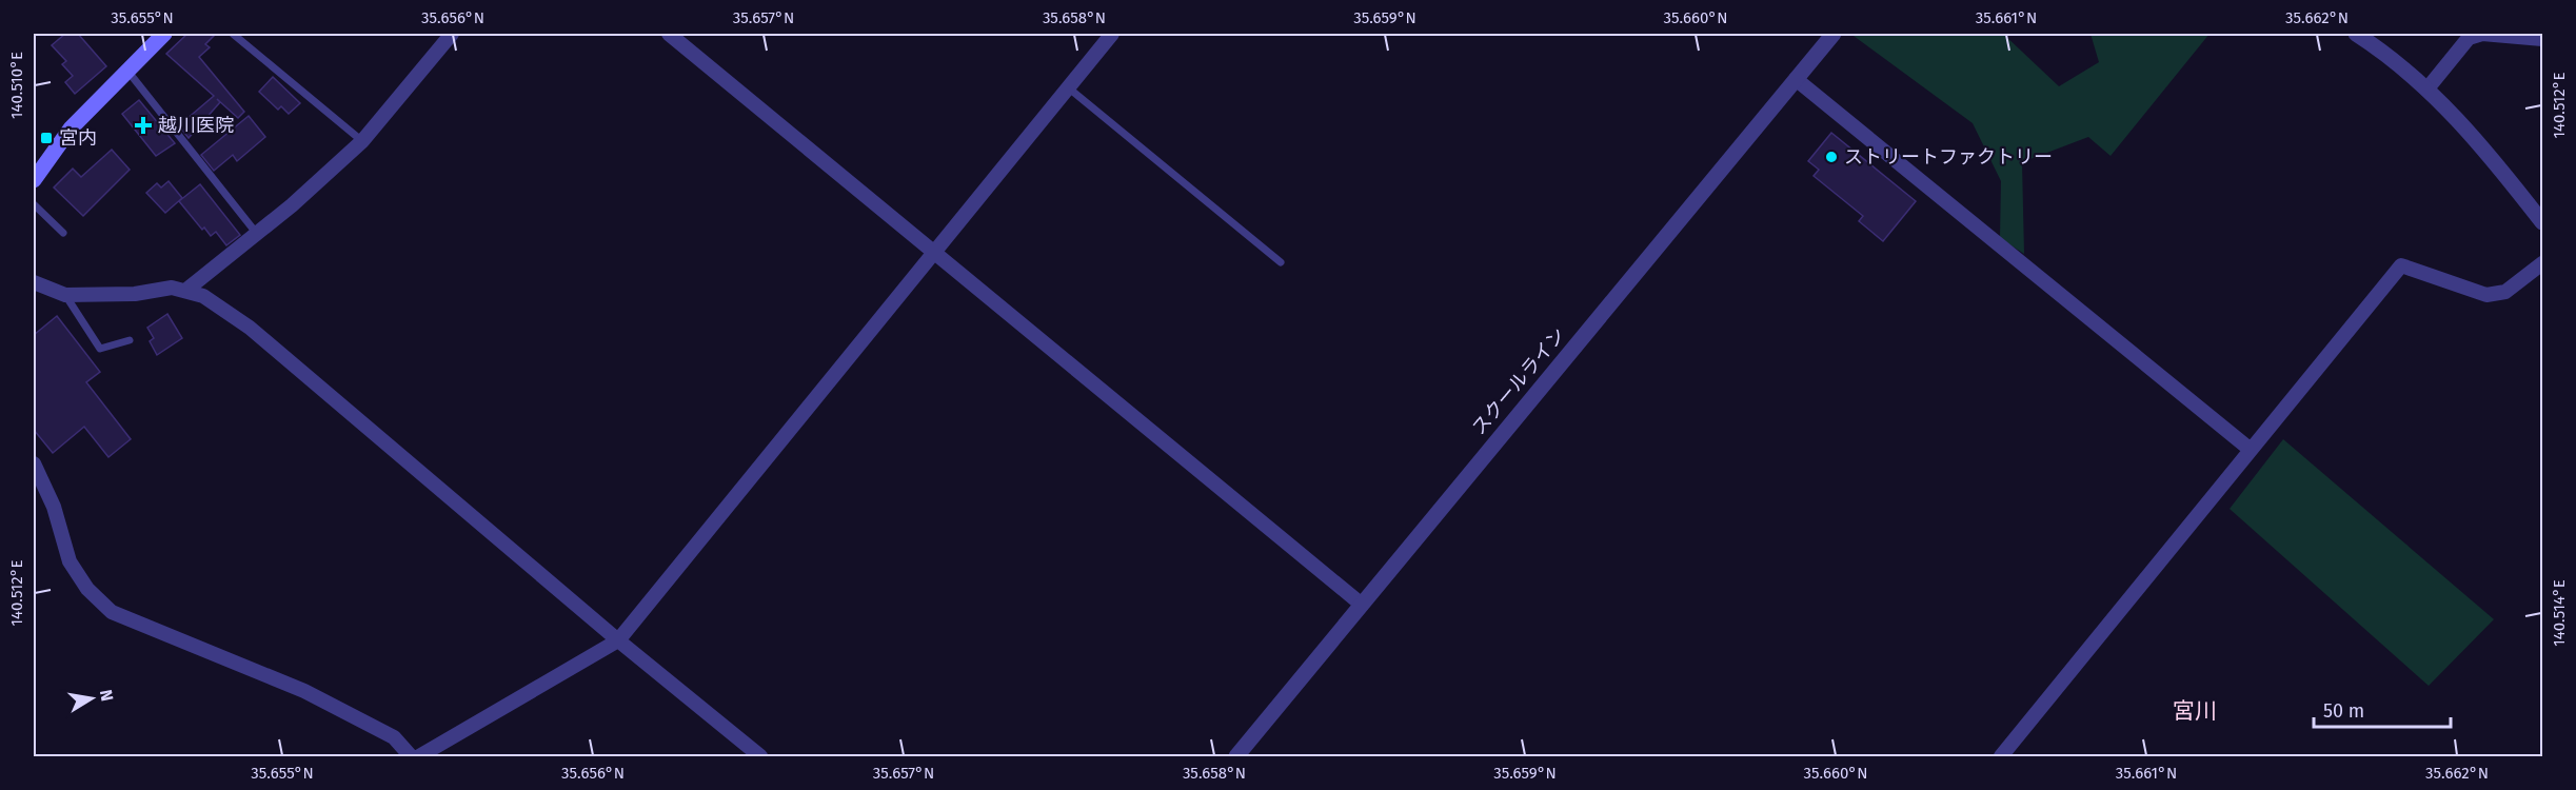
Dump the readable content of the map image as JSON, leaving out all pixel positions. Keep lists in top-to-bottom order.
{
  "streets": {
    "street": ["スクールライン"]
  },
  "districts": ["宮川"],
  "places": {
    "health": ["越川医院"],
    "transit": ["宮内"],
    "other": ["ストリートファクトリー"]
  },
  "scale_bar": "50 m",
  "north": "right",
  "coordinates": [
    "35.655°N",
    "35.656°N",
    "35.657°N",
    "35.658°N",
    "35.659°N",
    "35.660°N",
    "35.661°N",
    "35.662°N",
    "140.510°E",
    "140.512°E",
    "140.514°E"
  ]
}
